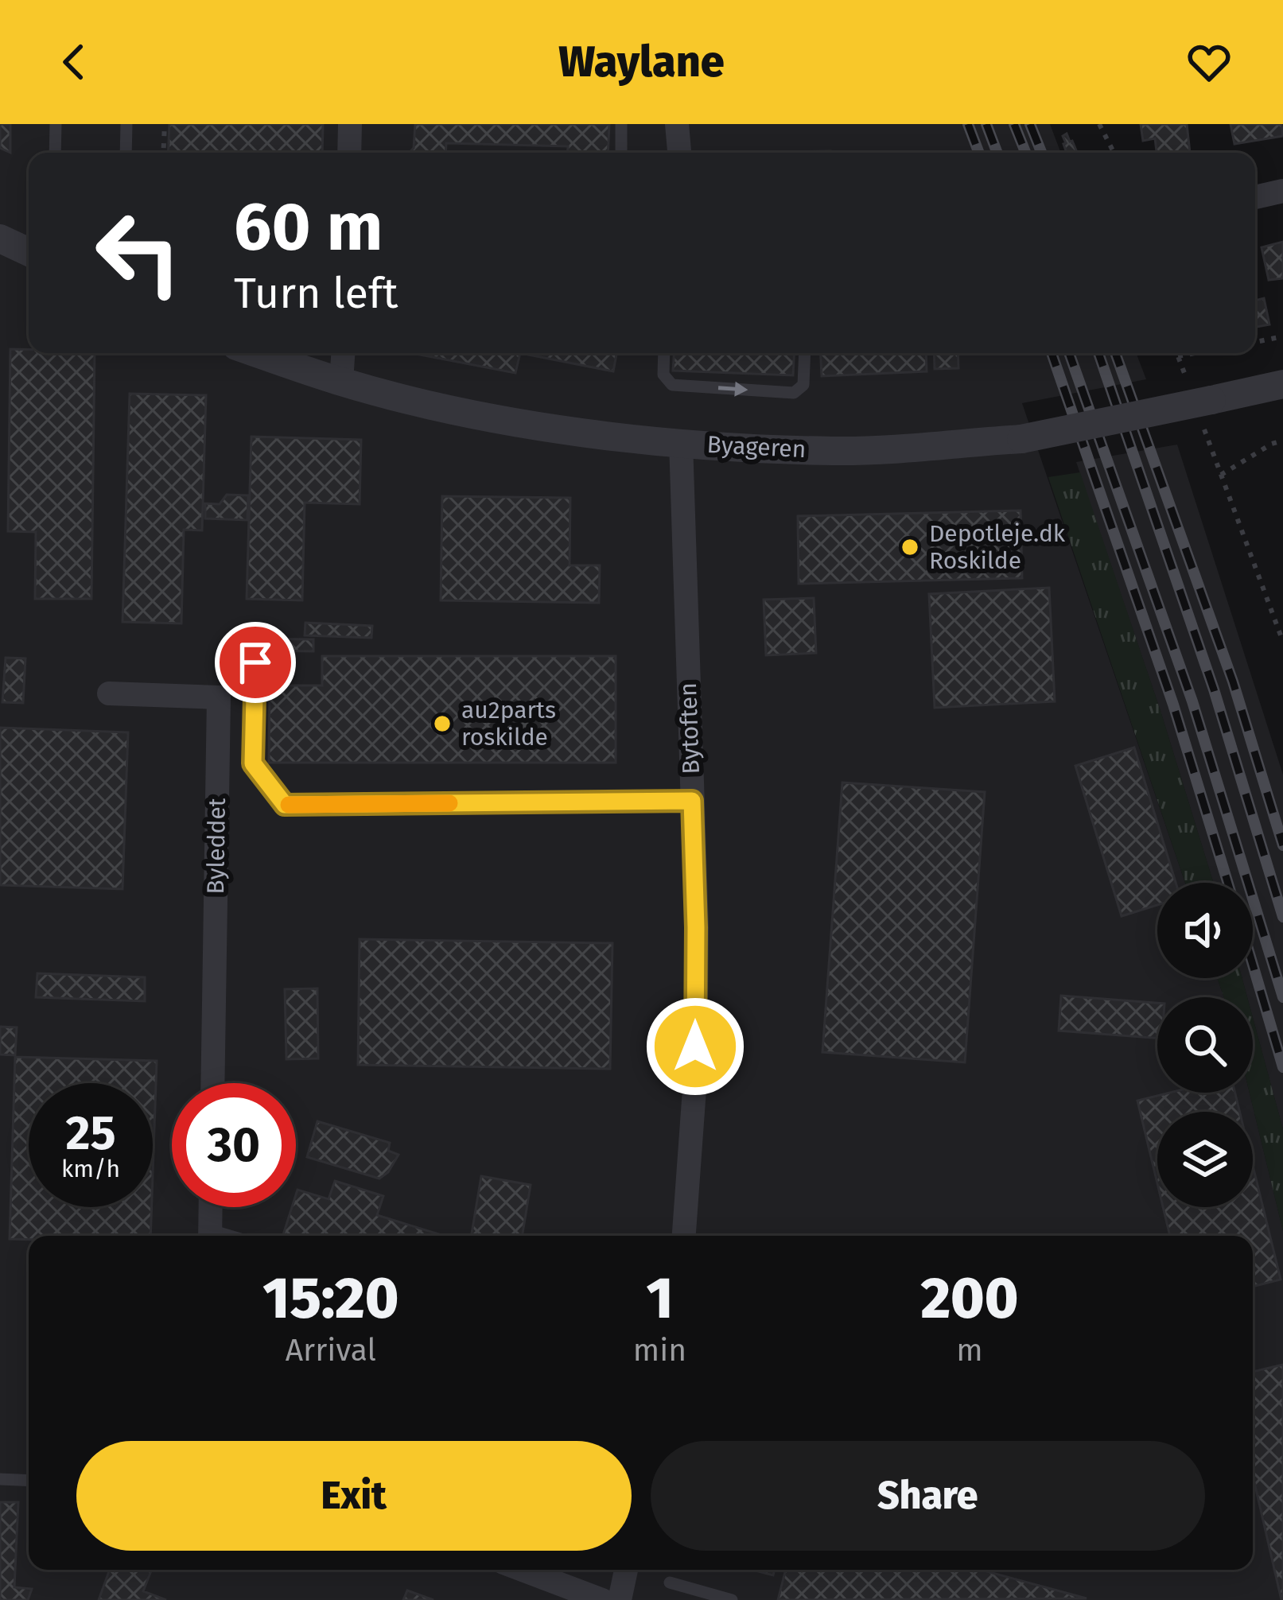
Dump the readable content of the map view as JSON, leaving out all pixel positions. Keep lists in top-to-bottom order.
{
  "streets": {
    "street": ["Byageren", "Bytoften", "Byleddet"]
  },
  "crossings": [
    ["Byageren", "Bytoften"]
  ],
  "places": ["Depotleje.dk Roskilde", "au2parts roskilde"],
  "page": {
    "header": "Waylane",
    "turn": ["60 m", "Turn left"],
    "speed": "25 km/h",
    "limit": "30",
    "eta": [
      "15:20",
      "Arrival",
      "1",
      "min",
      "200",
      "m"
    ],
    "buttons": ["Exit", "Share"]
  }
}
